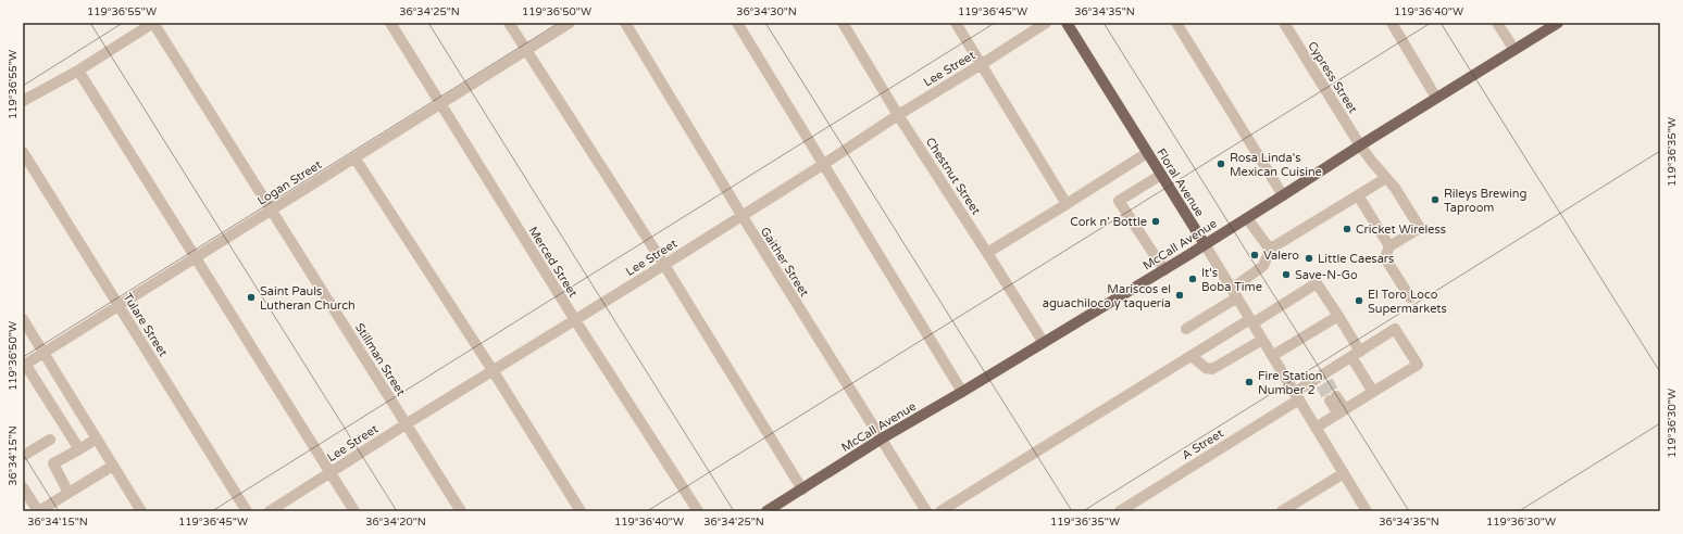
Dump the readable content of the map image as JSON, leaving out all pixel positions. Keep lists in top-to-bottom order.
{
  "streets": {
    "main road": ["Floral Avenue", "McCall Avenue"],
    "street": [
      "Lee Street",
      "Cypress Street",
      "Chestnut Street",
      "Logan Street",
      "Merced Street",
      "Gaither Street",
      "Tulare Street",
      "Stillman Street",
      "A Street"
    ]
  },
  "crossings": [
    ["Lee Street", "Chestnut Street"],
    ["Lee Street", "Merced Street"],
    ["Lee Street", "Gaither Street"],
    ["Lee Street", "Stillman Street"],
    ["Cypress Street", "McCall Avenue"],
    ["Chestnut Street", "McCall Avenue"],
    ["Logan Street", "Merced Street"],
    ["Logan Street", "Tulare Street"],
    ["Logan Street", "Stillman Street"],
    ["Floral Avenue", "McCall Avenue"],
    ["Floral Avenue", "A Street"],
    ["McCall Avenue", "Gaither Street"]
  ],
  "places": [
    "Rosa Linda's Mexican Cuisine",
    "Rileys Brewing Taproom",
    "Cork n’ Bottle",
    "Cricket Wireless",
    "Valero",
    "Little Caesars",
    "Save-N-Go",
    "It's Boba Time",
    "Mariscos el aguachiloco y taquería",
    "Saint Pauls Lutheran Church",
    "El Toro Loco Supermarkets",
    "Fire Station Number 2"
  ],
  "coordinates": [
    "119°36'55\"W",
    "36°34'25\"N",
    "119°36'50\"W",
    "36°34'30\"N",
    "119°36'45\"W",
    "36°34'35\"N",
    "119°36'40\"W",
    "119°36'35\"W",
    "119°36'30\"W",
    "36°34'15\"N",
    "36°34'20\"N"
  ]
}
